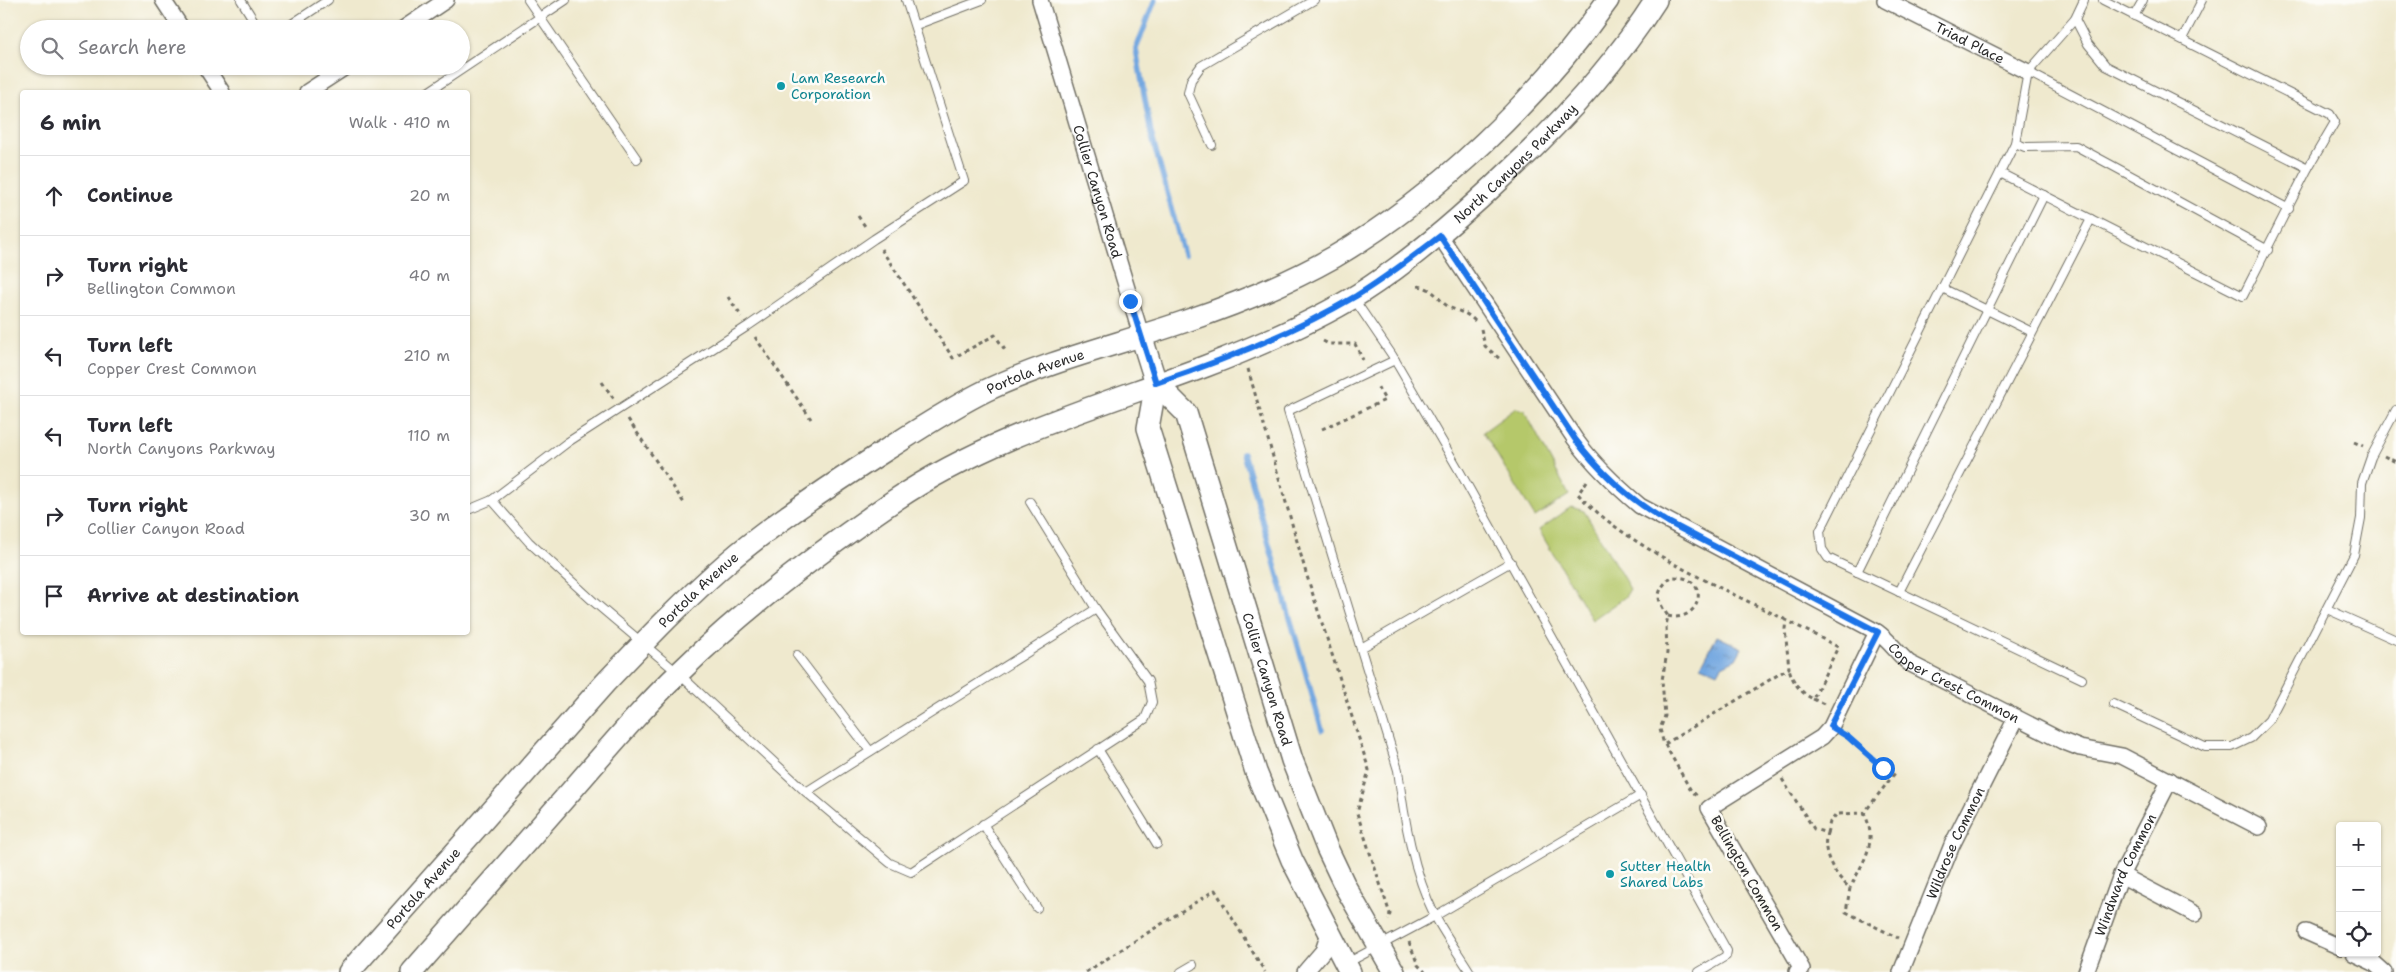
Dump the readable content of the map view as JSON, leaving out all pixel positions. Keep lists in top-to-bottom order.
{
  "streets": {
    "main road": ["North Canyons Parkway", "Collier Canyon Road", "Portola Avenue"],
    "street": [
      "Triad Place",
      "Copper Crest Common",
      "Wildrose Common",
      "Bellington Common",
      "Windward Common"
    ]
  },
  "crossings": [
    ["North Canyons Parkway", "Collier Canyon Road"],
    ["North Canyons Parkway", "Copper Crest Common"],
    ["Collier Canyon Road", "Portola Avenue"],
    ["Copper Crest Common", "Wildrose Common"],
    ["Copper Crest Common", "Bellington Common"],
    ["Copper Crest Common", "Windward Common"]
  ],
  "places": ["Lam Research Corporation", "Sutter Health Shared Labs"],
  "page": {
    "search": "Search here",
    "heading": ["6 min", "Walk · 410 m"],
    "list": [
      ["Continue", "20 m"],
      ["Turn right", "Bellington Common", "40 m"],
      ["Turn left", "Copper Crest Common", "210 m"],
      ["Turn left", "North Canyons Parkway", "110 m"],
      ["Turn right", "Collier Canyon Road", "30 m"],
      "Arrive at destination"
    ],
    "map_buttons": ["+", "−"]
  }
}
